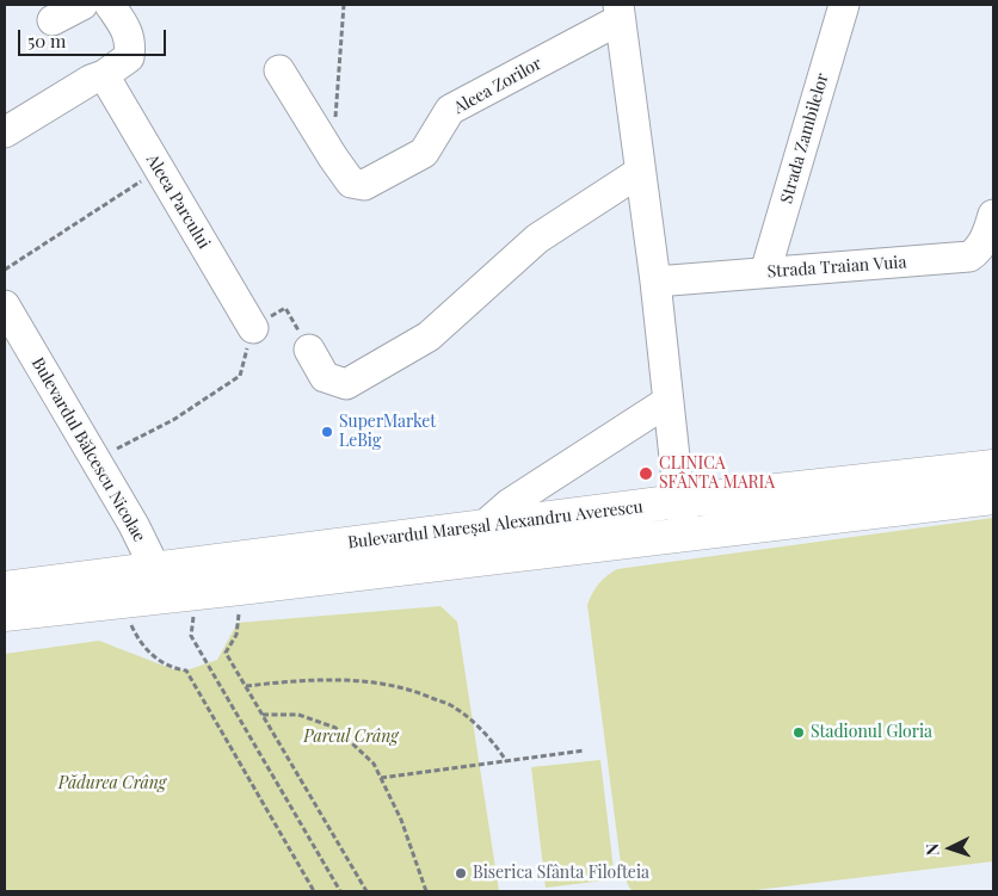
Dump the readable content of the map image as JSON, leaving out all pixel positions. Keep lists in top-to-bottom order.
{
  "streets": {
    "main road": ["Bulevardul Mareșal Alexandru Averescu"],
    "street": [
      "Aleea Zorilor",
      "Strada Zambilelor",
      "Aleea Parcului",
      "Strada Traian Vuia",
      "Bulevardul Bălcescu Nicolae"
    ]
  },
  "crossings": [
    ["Strada Zambilelor", "Strada Traian Vuia"],
    ["Bulevardul Bălcescu Nicolae", "Bulevardul Mareșal Alexandru Averescu"]
  ],
  "parks": ["Parcul Crâng", "Pădurea Crâng"],
  "places": [
    "SuperMarket LeBig",
    "CLINICA SFÂNTA MARIA",
    "Stadionul Gloria",
    "Biserica Sfânta Filofteia"
  ],
  "scale_bar": "50 m",
  "north": "left"
}
